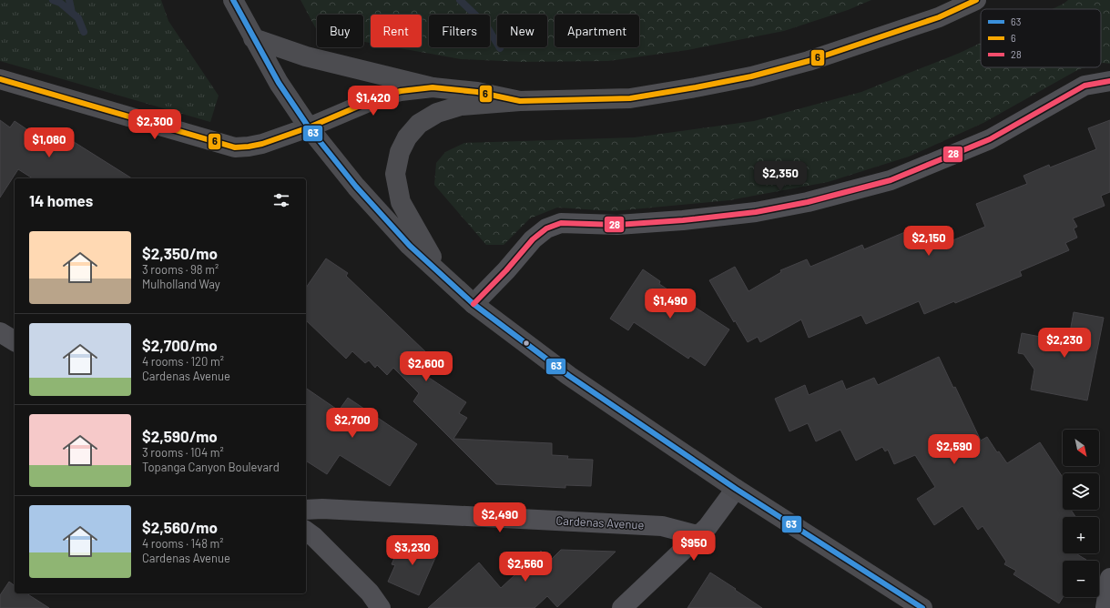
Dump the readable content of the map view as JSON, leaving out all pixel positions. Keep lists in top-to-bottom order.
{
  "streets": {
    "street": ["Cardenas Avenue"]
  },
  "lines": ["transit line 63", "transit line 6", "transit line 28"],
  "legend": ["63", "6", "28"],
  "north": "bottom right",
  "page": {
    "chip": [
      "Buy",
      "Rent",
      "Filters",
      "New",
      "Apartment"
    ],
    "price": [
      "$1,420",
      "$2,300",
      "$1,080",
      "$2,350",
      "$2,150",
      "$1,490",
      "$2,230",
      "$2,600",
      "$2,700",
      "$2,590",
      "$2,490",
      "$950",
      "$3,230",
      "$2,560"
    ],
    "heading": "14 homes",
    "list": [
      {
        "name": "$2,350/mo",
        "note": "3 rooms · 98 m² · Mulholland Way"
      },
      {
        "name": "$2,700/mo",
        "note": "4 rooms · 120 m² · Cardenas Avenue"
      },
      {
        "name": "$2,590/mo",
        "note": "3 rooms · 104 m² · Topanga Canyon Boulevard"
      },
      {
        "name": "$2,560/mo",
        "note": "4 rooms · 148 m² · Cardenas Avenue"
      }
    ],
    "map_buttons": ["+", "−"]
  }
}
